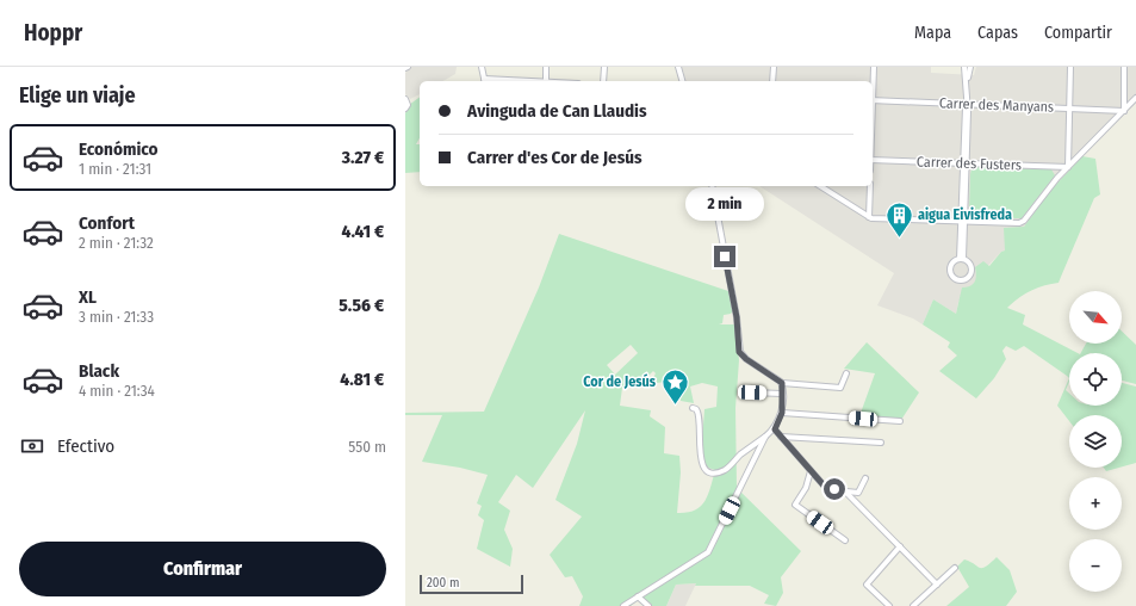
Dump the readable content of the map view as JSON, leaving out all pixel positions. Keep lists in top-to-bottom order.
{
  "streets": {
    "street": ["Carrer des Manyans", "Carrer des Fusters"]
  },
  "places": {
    "building": ["aigua Eivisfreda"],
    "place": ["Cor de Jesús"]
  },
  "scale_bar": "200 m",
  "north": "bottom right",
  "page": {
    "header": "Hoppr",
    "nav": ["Mapa", "Capas", "Compartir"],
    "heading": "Elige un viaje",
    "banner": ["Avinguda de Can Llaudis", "Carrer d'es Cor de Jesús"],
    "list": [
      {
        "name": "Económico",
        "note": "1 min · 21:31",
        "value": "3.27 €"
      },
      {
        "name": "Confort",
        "note": "2 min · 21:32",
        "value": "4.41 €"
      },
      {
        "name": "XL",
        "note": "3 min · 21:33",
        "value": "5.56 €"
      },
      {
        "name": "Black",
        "note": "4 min · 21:34",
        "value": "4.81 €"
      }
    ],
    "bubble": "2 min",
    "map_buttons": ["+", "−"],
    "pay": ["Efectivo", "550 m"],
    "buttons": "Confirmar",
    "scale": "200 m"
  }
}
